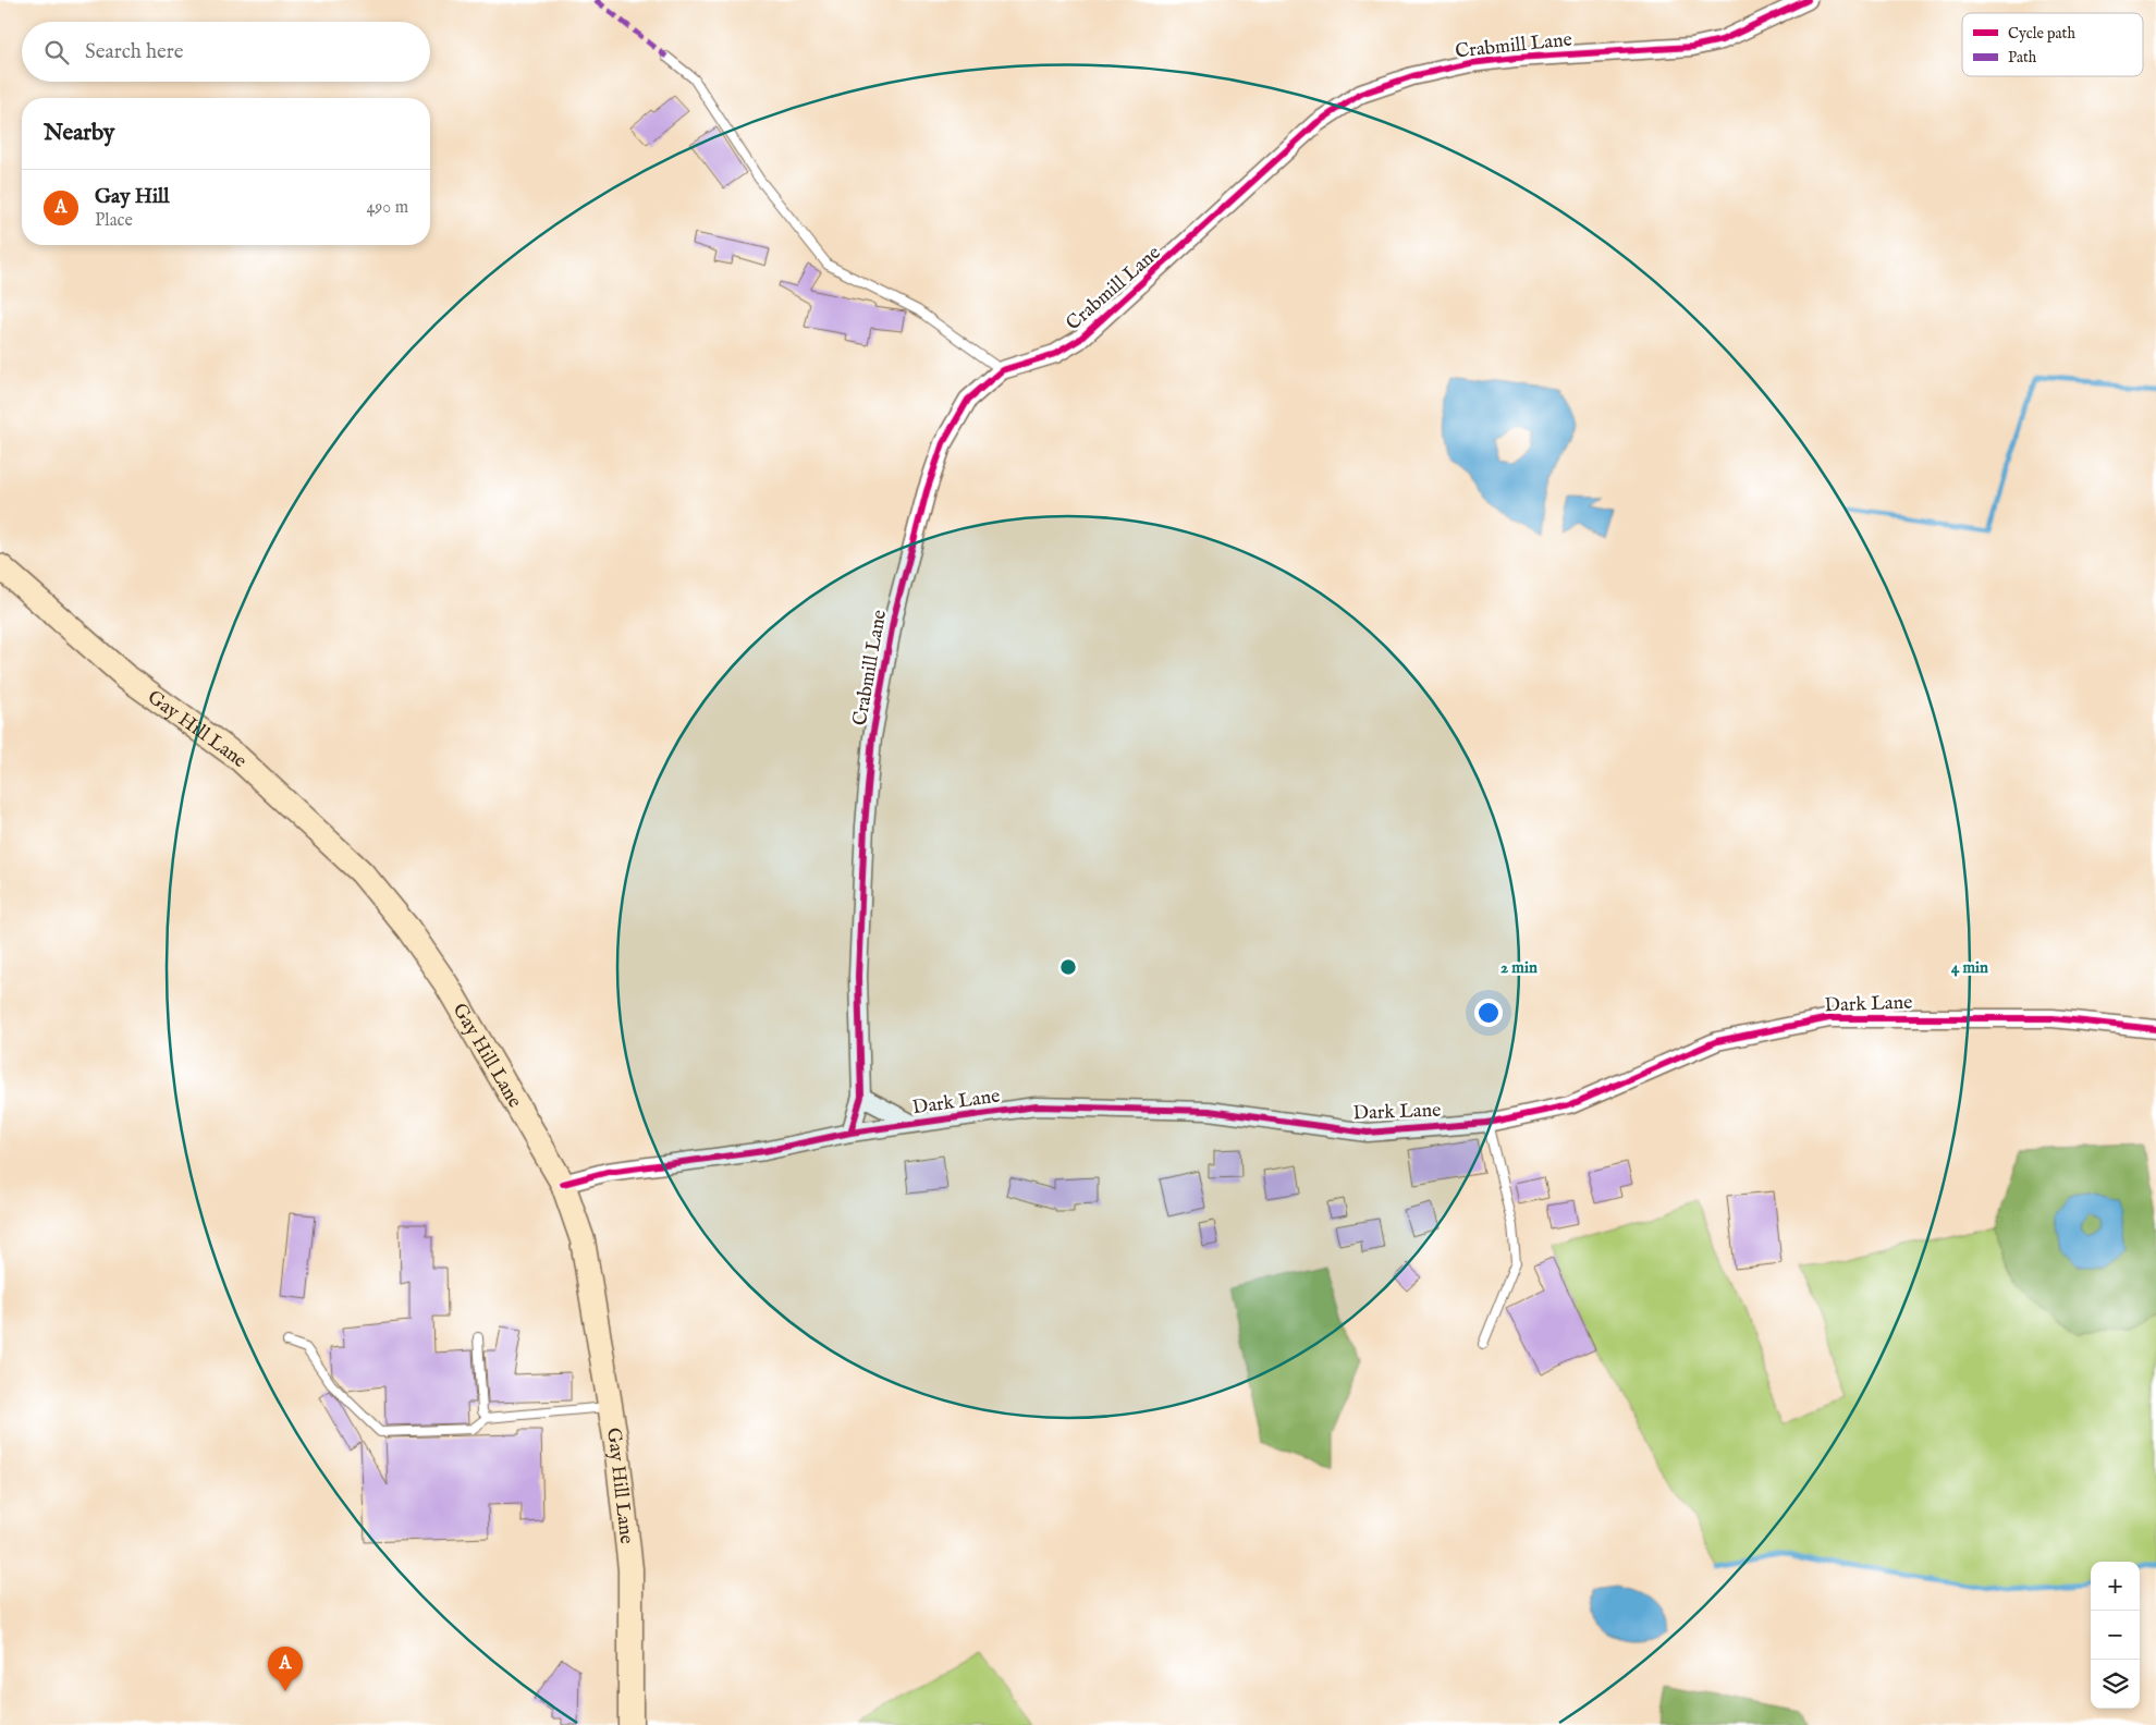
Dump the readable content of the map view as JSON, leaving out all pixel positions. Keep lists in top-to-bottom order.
{
  "streets": {
    "street": ["Crabmill Lane", "Gay Hill Lane", "Dark Lane"]
  },
  "crossings": [
    ["Crabmill Lane", "Dark Lane"],
    ["Gay Hill Lane", "Dark Lane"]
  ],
  "legend": ["Cycle path", "Path"],
  "page": {
    "search": "Search here",
    "heading": "Nearby",
    "list": [
      {
        "mark": "A",
        "name": "Gay Hill",
        "note": "Place",
        "value": "490 m"
      }
    ],
    "map_buttons": ["+", "−"],
    "pins": "A"
  },
  "rings": ["2 min", "4 min"]
}
